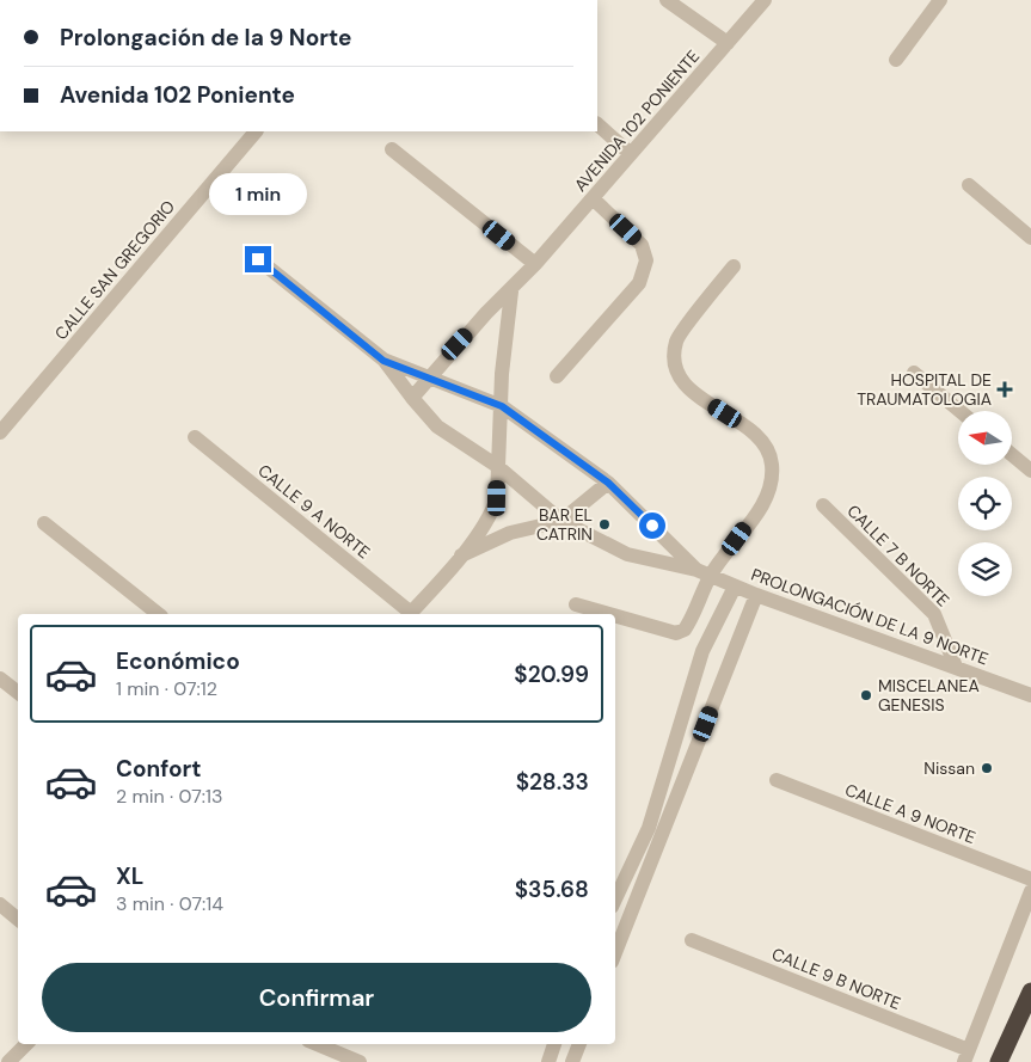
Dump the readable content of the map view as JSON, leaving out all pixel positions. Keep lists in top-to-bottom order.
{
  "streets": {
    "street": [
      "AVENIDA 102 PONIENTE",
      "CALLE SAN GREGORIO",
      "CALLE 9 A NORTE",
      "CALLE 7 B NORTE",
      "PROLONGACIÓN DE LA 9 NORTE",
      "CALLE A 9 NORTE",
      "CALLE 9 B NORTE"
    ]
  },
  "crossings": [
    ["CALLE 7 B NORTE", "PROLONGACIÓN DE LA 9 NORTE"]
  ],
  "places": {
    "health": ["HOSPITAL DE TRAUMATOLOGIA"],
    "other": ["BAR EL CATRIN", "MISCELANEA GENESIS", "Nissan"]
  },
  "north": "left",
  "page": {
    "banner": ["Prolongación de la 9 Norte", "Avenida 102 Poniente"],
    "bubble": "1 min",
    "list": [
      {
        "name": "Económico",
        "note": "1 min · 07:12",
        "value": "$20.99"
      },
      {
        "name": "Confort",
        "note": "2 min · 07:13",
        "value": "$28.33"
      },
      {
        "name": "XL",
        "note": "3 min · 07:14",
        "value": "$35.68"
      }
    ],
    "buttons": "Confirmar"
  }
}
